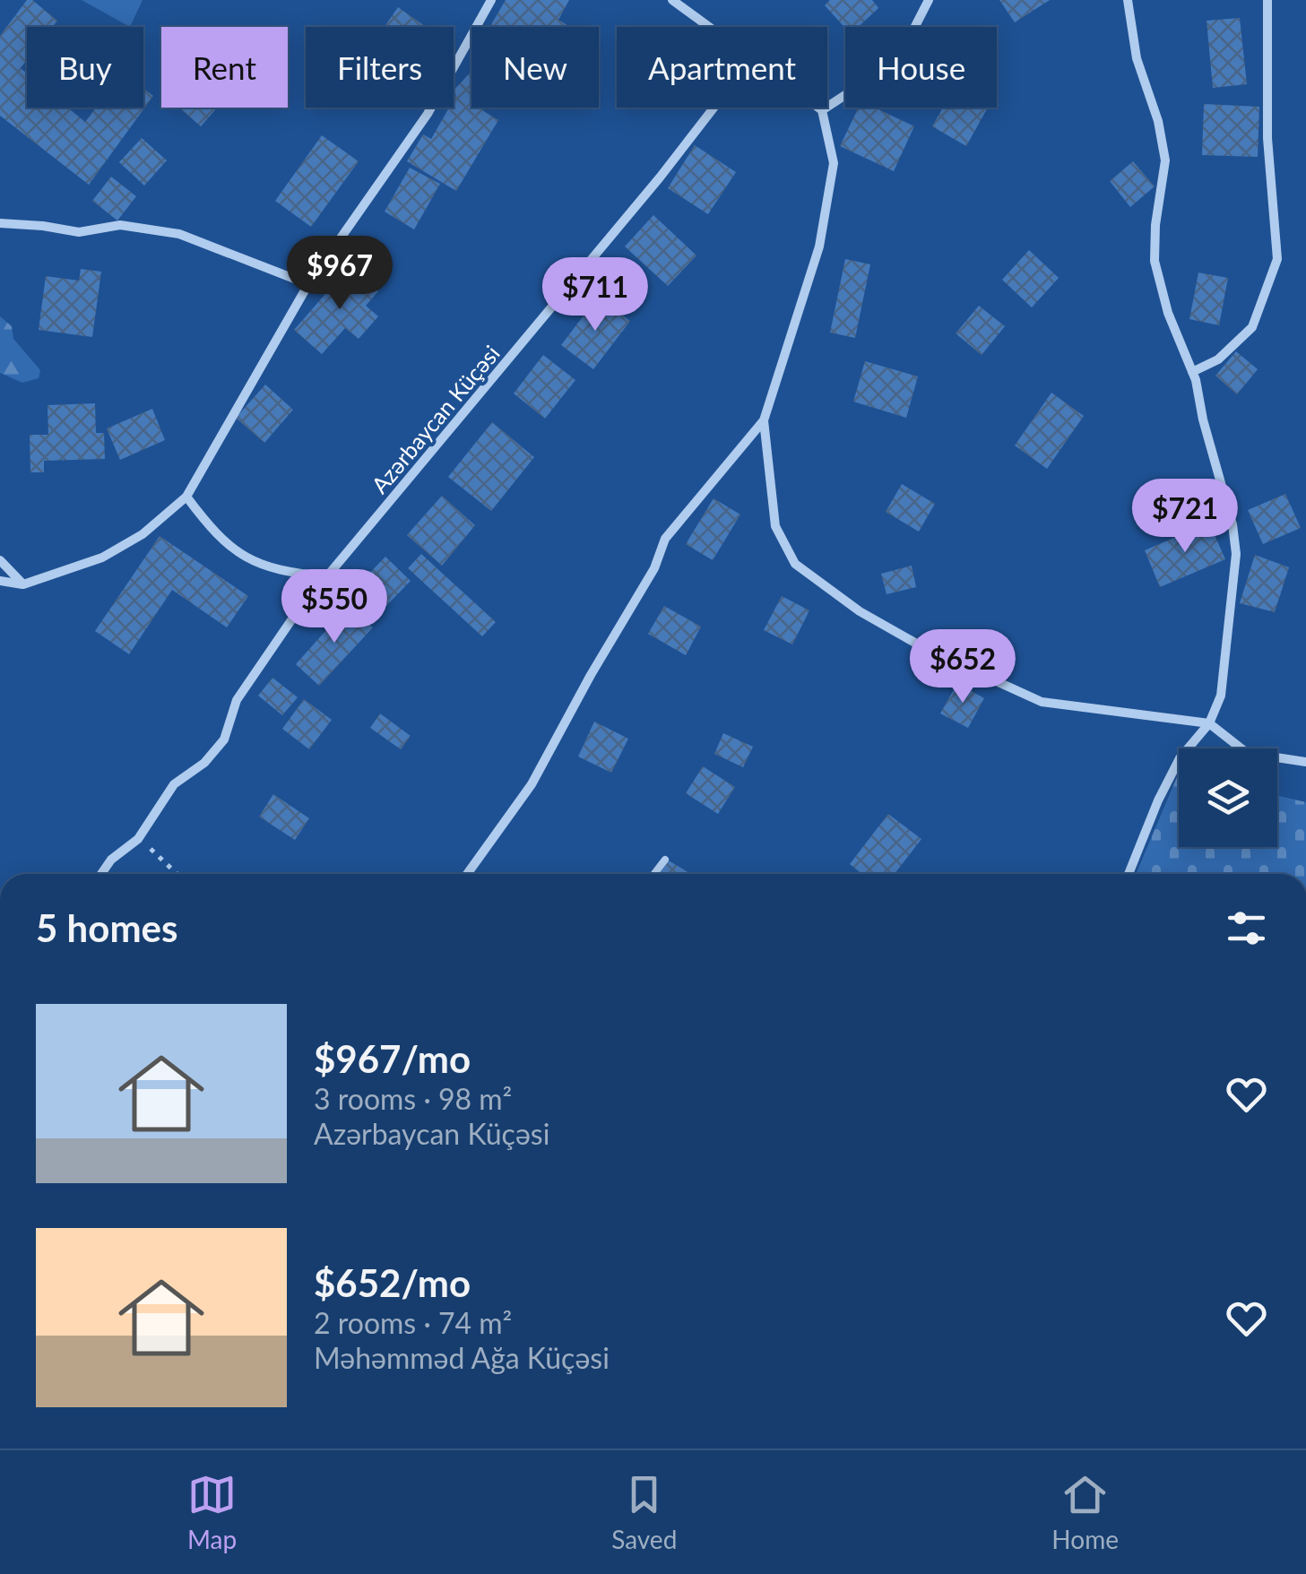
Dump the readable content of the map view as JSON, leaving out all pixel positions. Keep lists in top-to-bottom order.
{
  "streets": {
    "street": ["Azərbaycan Küçəsi"]
  },
  "page": {
    "chip": [
      "Buy",
      "Rent",
      "Filters",
      "New",
      "Apartment",
      "House"
    ],
    "price": [
      "$967",
      "$711",
      "$721",
      "$550",
      "$652"
    ],
    "heading": "5 homes",
    "list": [
      {
        "name": "$967/mo",
        "note": "3 rooms · 98 m² · Azərbaycan Küçəsi"
      },
      {
        "name": "$652/mo",
        "note": "2 rooms · 74 m² · Məhəmməd Ağa Küçəsi"
      }
    ],
    "tabs": ["Map", "Saved", "Home"]
  }
}
